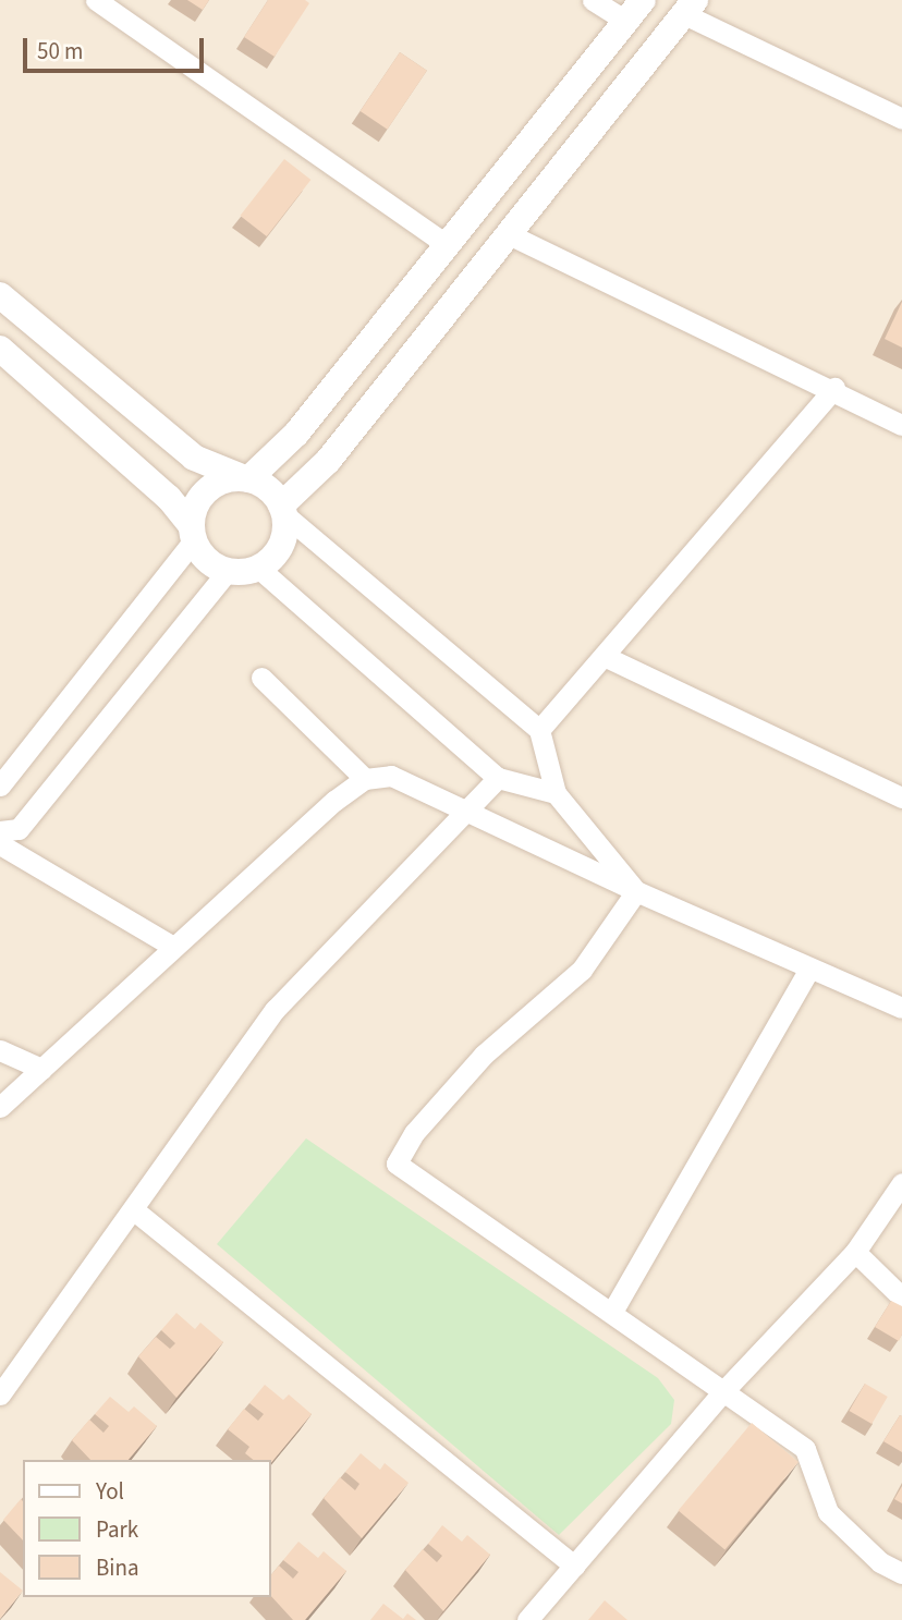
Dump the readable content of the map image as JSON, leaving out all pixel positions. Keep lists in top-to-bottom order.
{
  "legend": ["Yol", "Park", "Bina"],
  "scale_bar": "50 m"
}
